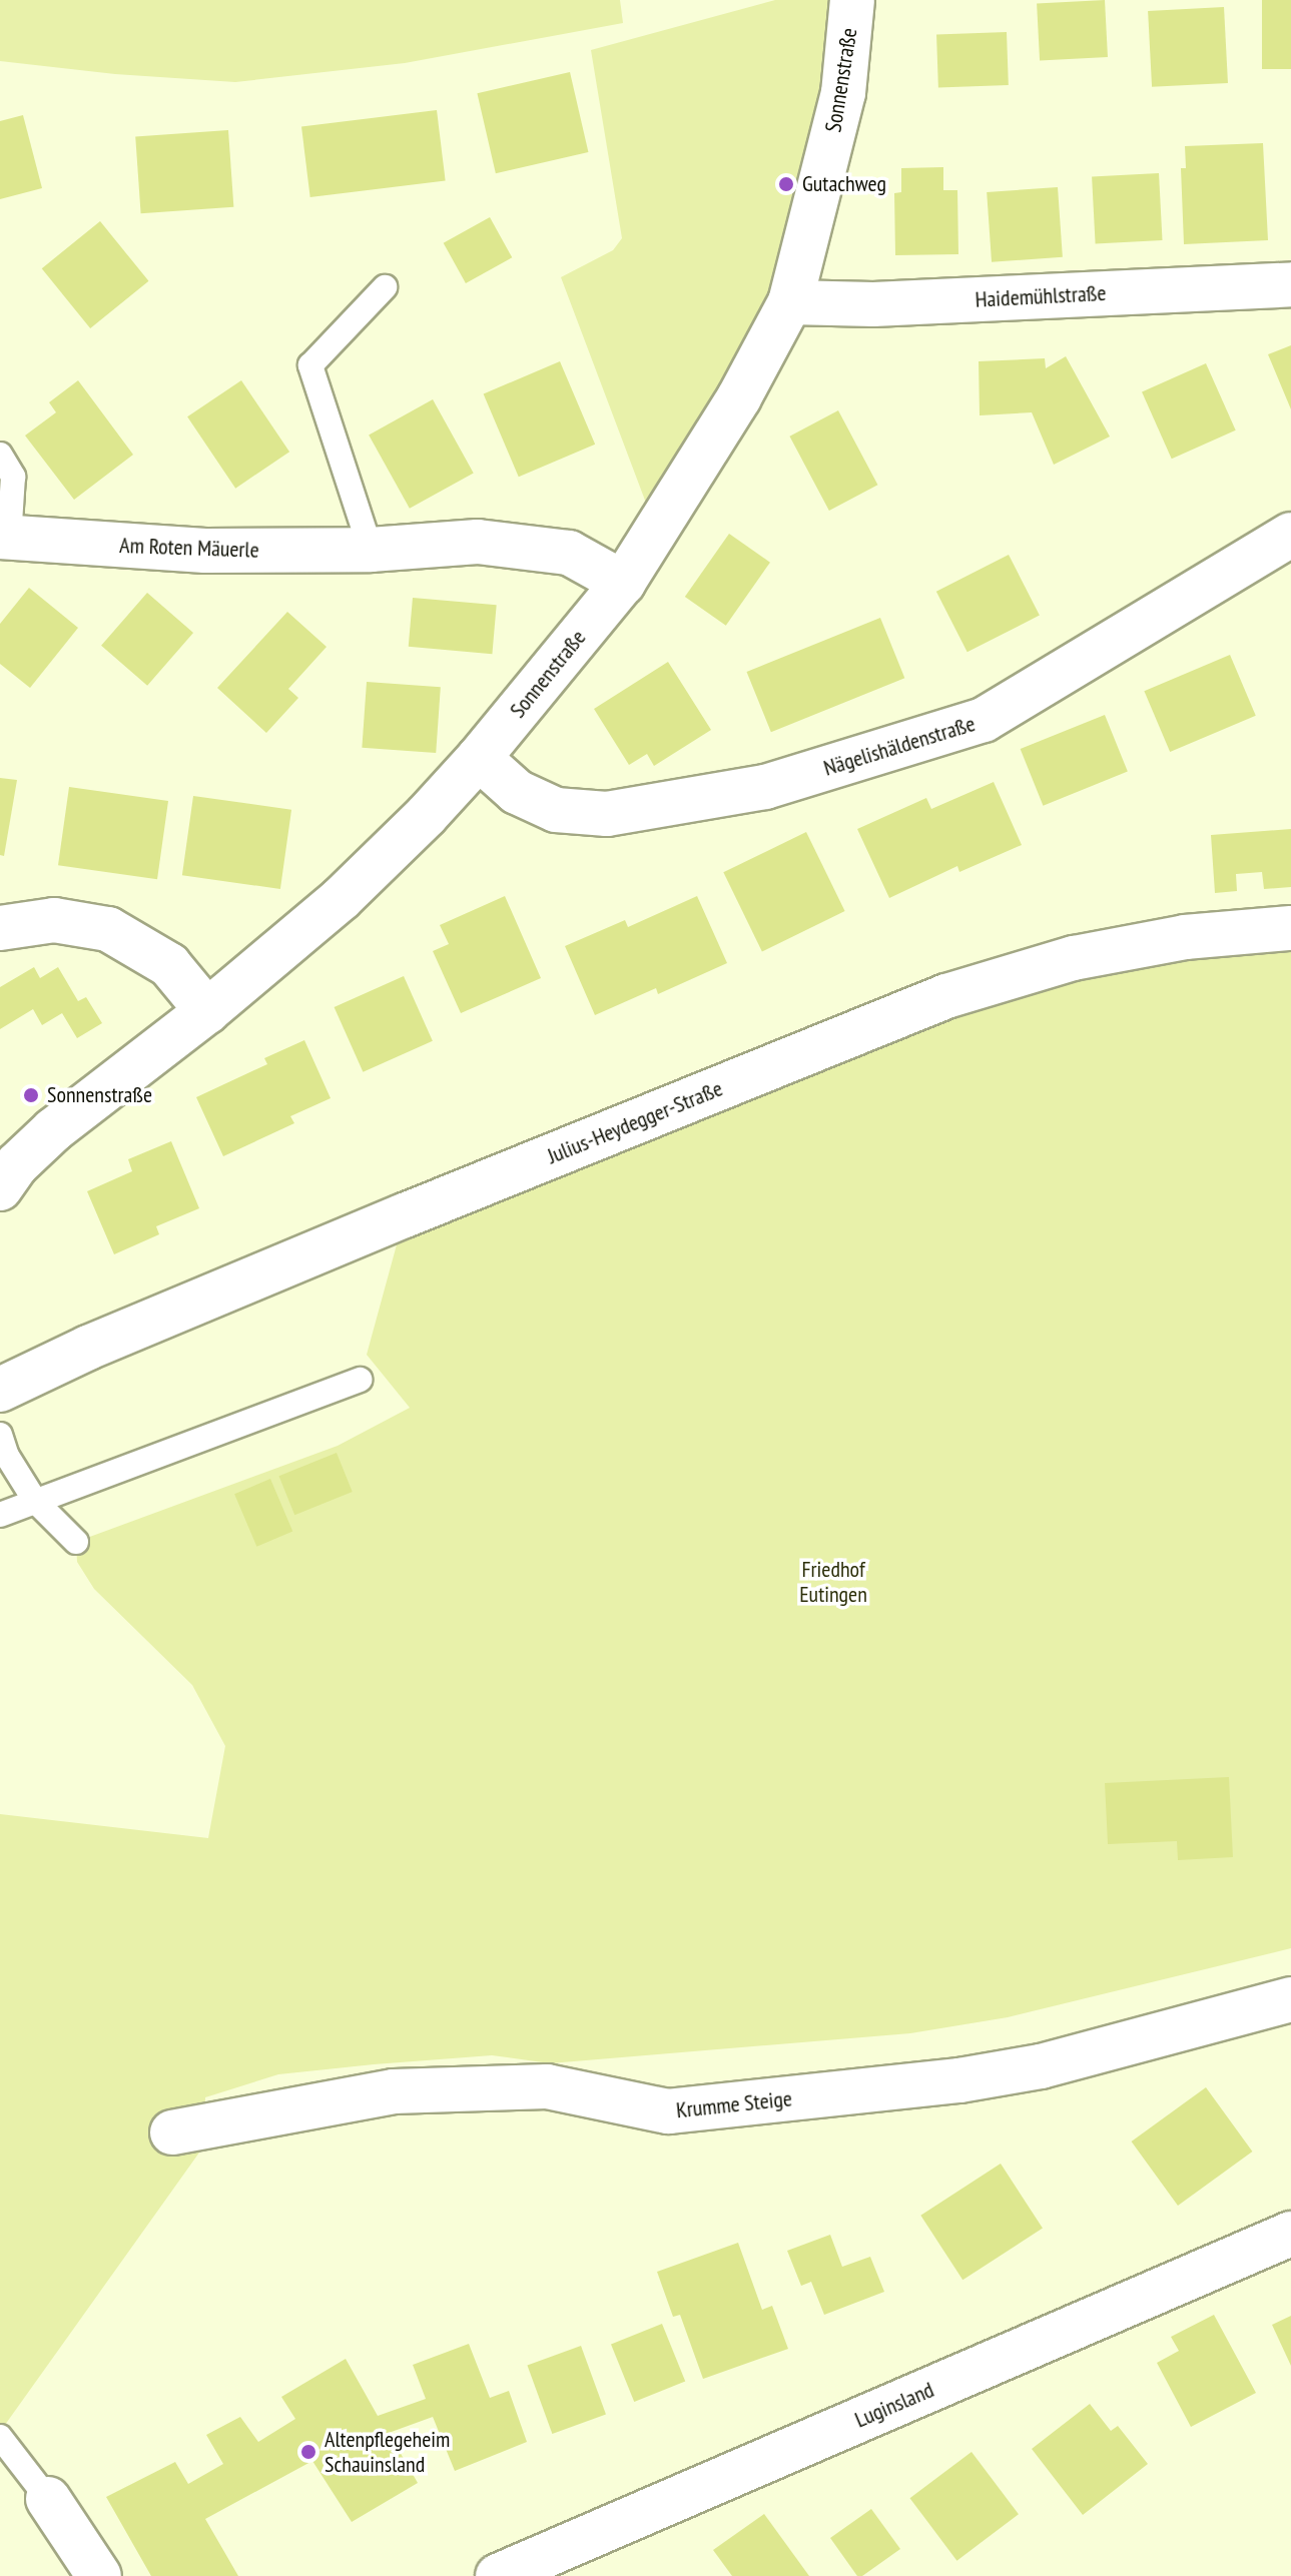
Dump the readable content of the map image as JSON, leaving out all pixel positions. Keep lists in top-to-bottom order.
{
  "streets": {
    "street": [
      "Sonnenstraße",
      "Haidemühlstraße",
      "Am Roten Mäuerle",
      "Nägelishäldenstraße",
      "Julius-Heydegger-Straße",
      "Krumme Steige",
      "Luginsland"
    ]
  },
  "crossings": [
    ["Sonnenstraße", "Haidemühlstraße"],
    ["Sonnenstraße", "Am Roten Mäuerle"],
    ["Sonnenstraße", "Nägelishäldenstraße"]
  ],
  "parks": ["Friedhof Eutingen"],
  "places": ["Gutachweg", "Sonnenstraße", "Altenpflegeheim Schauinsland"]
}
